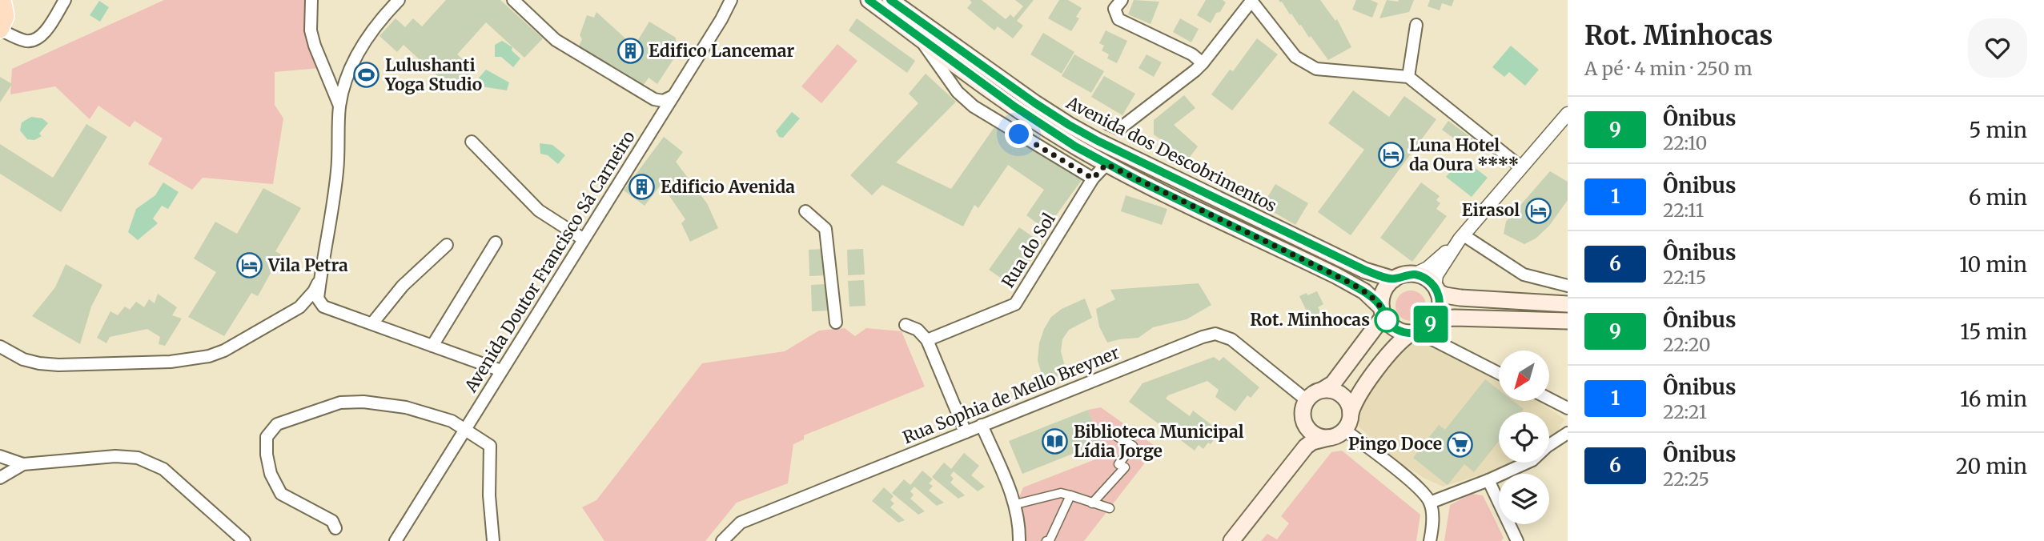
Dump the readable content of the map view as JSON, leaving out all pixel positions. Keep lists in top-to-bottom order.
{
  "streets": {
    "main road": ["Avenida dos Descobrimentos"],
    "street": ["Rua do Sol", "Avenida Doutor Francisco Sá Carneiro", "Rua Sophia de Mello Breyner"]
  },
  "crossings": [
    ["Avenida dos Descobrimentos", "Rua do Sol"]
  ],
  "places": {
    "building": ["Edifico Lancemar", "Edificio Avenida"],
    "sports": ["Lulushanti Yoga Studio"],
    "hotel": ["Luna Hotel da Oura ****", "Eirasol", "Vila Petra"],
    "other": ["Rot. Minhocas"],
    "library": ["Biblioteca Municipal Lídia Jorge"],
    "supermarket": ["Pingo Doce"]
  },
  "lines": ["bus line 9"],
  "north": "bottom left",
  "page": {
    "on_map": "9",
    "heading": ["Rot. Minhocas", "A pé · 4 min · 250 m"],
    "list": [
      {
        "mark": "9",
        "name": "Ônibus",
        "note": "22:10",
        "value": "5 min"
      },
      {
        "mark": "1",
        "name": "Ônibus",
        "note": "22:11",
        "value": "6 min"
      },
      {
        "mark": "6",
        "name": "Ônibus",
        "note": "22:15",
        "value": "10 min"
      },
      {
        "mark": "9",
        "name": "Ônibus",
        "note": "22:20",
        "value": "15 min"
      },
      {
        "mark": "1",
        "name": "Ônibus",
        "note": "22:21",
        "value": "16 min"
      },
      {
        "mark": "6",
        "name": "Ônibus",
        "note": "22:25",
        "value": "20 min"
      }
    ]
  }
}
